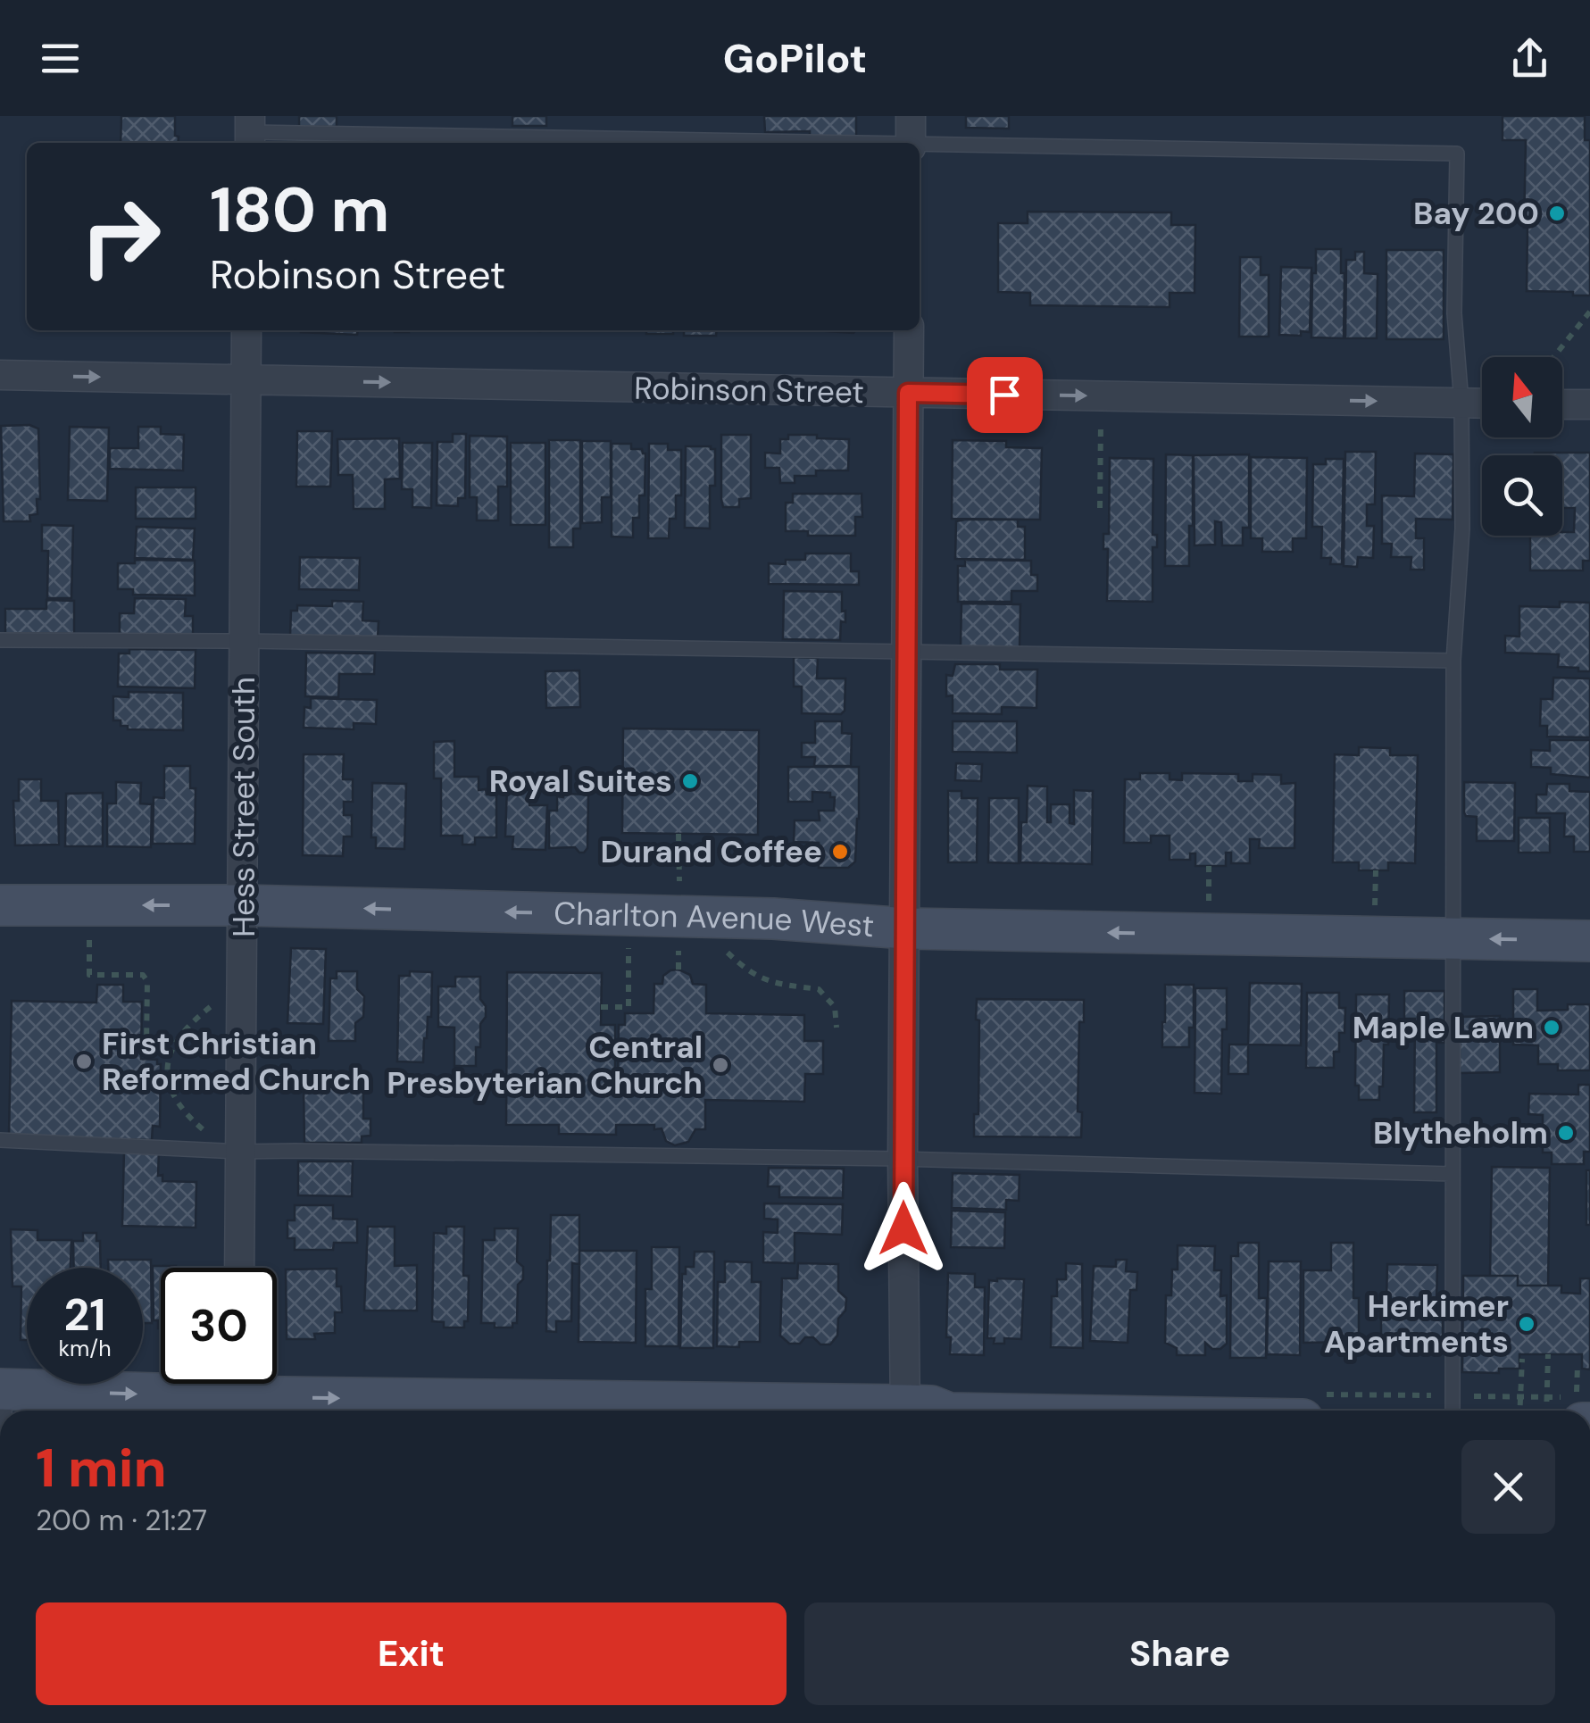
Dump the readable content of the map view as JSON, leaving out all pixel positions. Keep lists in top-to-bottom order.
{
  "streets": {
    "street": ["Robinson Street", "Hess Street South", "Charlton Avenue West"]
  },
  "crossings": [
    ["Robinson Street", "Hess Street South"],
    ["Hess Street South", "Charlton Avenue West"]
  ],
  "one_way": ["Robinson Street", "Charlton Avenue West"],
  "places": [
    "Bay 200",
    "Royal Suites",
    "Durand Coffee",
    "Maple Lawn",
    "First Christian Reformed Church",
    "Central Presbyterian Church",
    "Blytheholm",
    "Herkimer Apartments"
  ],
  "north": "top",
  "page": {
    "header": "GoPilot",
    "turn": ["180 m", "Robinson Street"],
    "speed": "21 km/h",
    "limit": "30",
    "heading": ["1 min", "200 m · 21:27"],
    "buttons": ["Exit", "Share"]
  }
}
